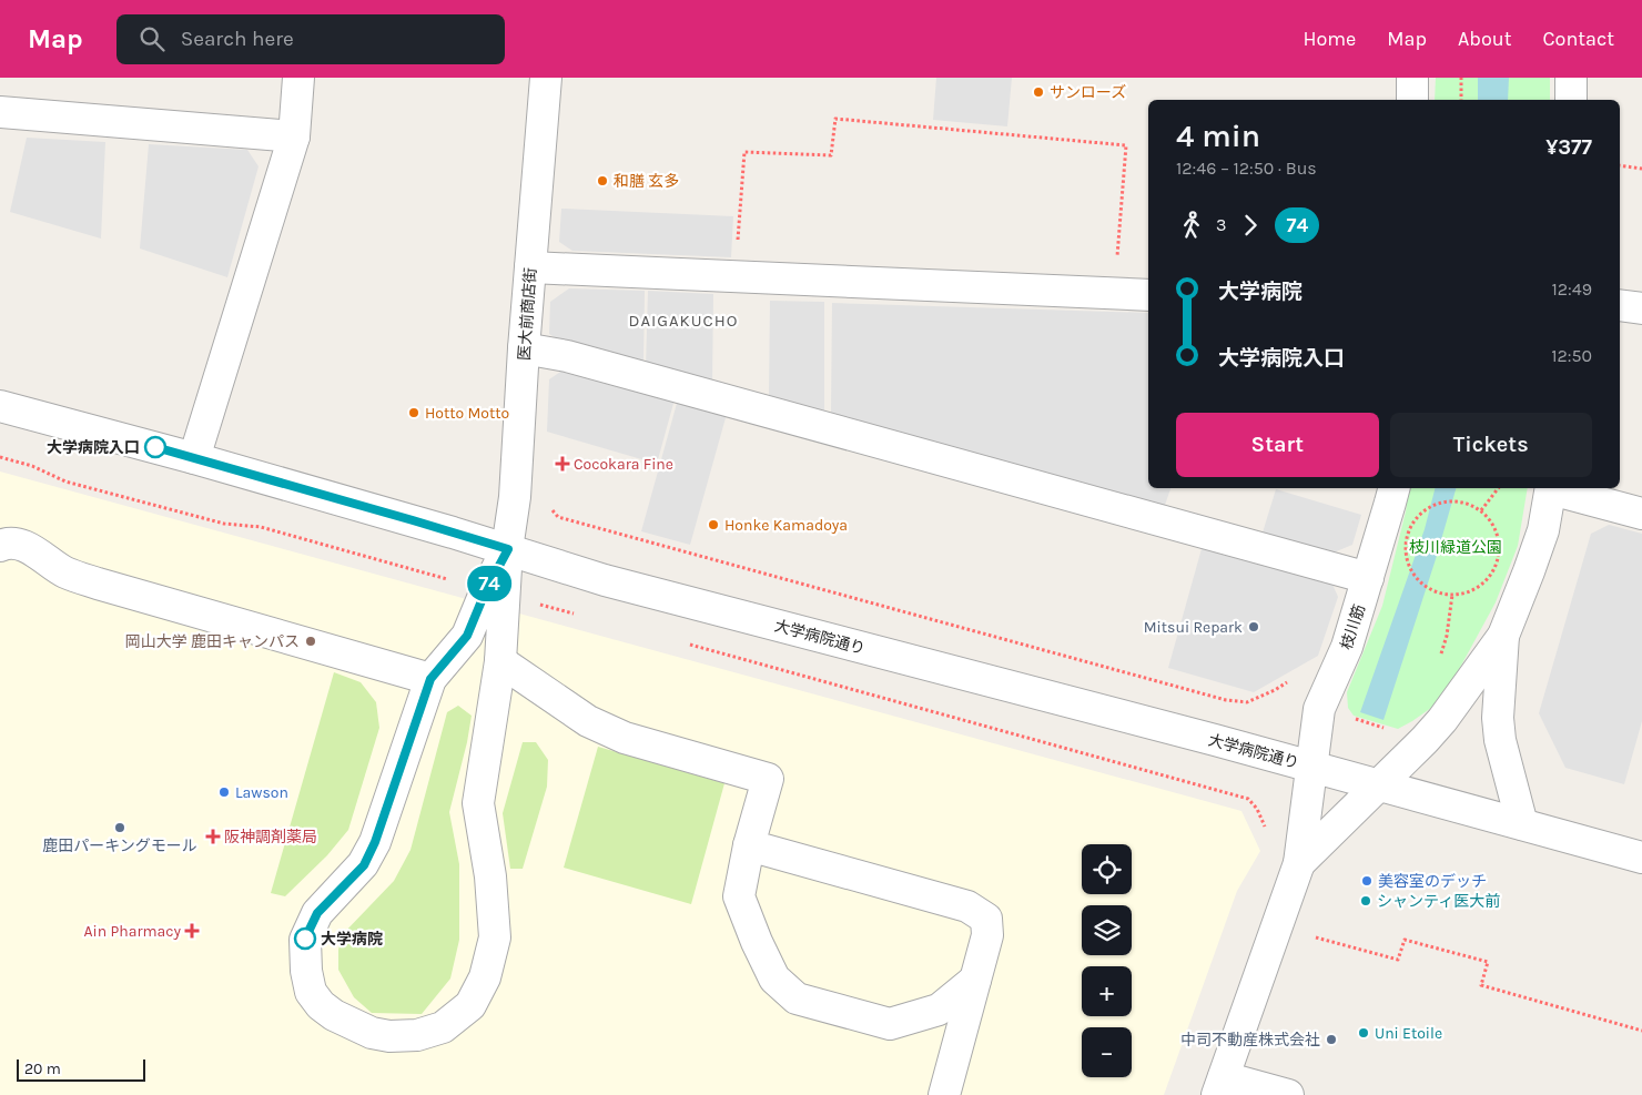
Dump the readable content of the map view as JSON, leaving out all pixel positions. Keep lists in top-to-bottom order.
{
  "streets": {
    "street": ["医大前商店街", "枝川筋", "大学病院通り"]
  },
  "crossings": [
    ["医大前商店街", "大学病院通り"],
    ["枝川筋", "大学病院通り"]
  ],
  "districts": ["DAIGAKUCHO"],
  "parks": ["枝川緑道公園"],
  "places": {
    "other": [
      "サンローズ",
      "和膳 玄多",
      "Hotto Motto",
      "大学病院入口",
      "Honke Kamadoya",
      "Mitsui Repark",
      "岡山大学 鹿田キャンパス",
      "Lawson",
      "鹿田パーキングモール",
      "美容室のデッチ",
      "シャンティ医大前",
      "大学病院",
      "Uni Etoile",
      "中司不動産株式会社"
    ],
    "health": ["Cocokara Fine", "阪神調剤薬局", "Ain Pharmacy"]
  },
  "lines": ["bus line 74"],
  "scale_bar": "20 m",
  "page": {
    "header": "Map",
    "search": "Search here",
    "nav": [
      "Home",
      "Map",
      "About",
      "Contact"
    ],
    "on_map": "74",
    "heading": ["4 min", "12:46 – 12:50 · Bus", "¥377"],
    "legs": ["3", "74"],
    "list": [
      {
        "name": "大学病院",
        "value": "12:49"
      },
      {
        "name": "大学病院入口",
        "value": "12:50"
      }
    ],
    "buttons": ["Start", "Tickets"],
    "map_buttons": ["+", "−"],
    "scale": "20 m"
  }
}
